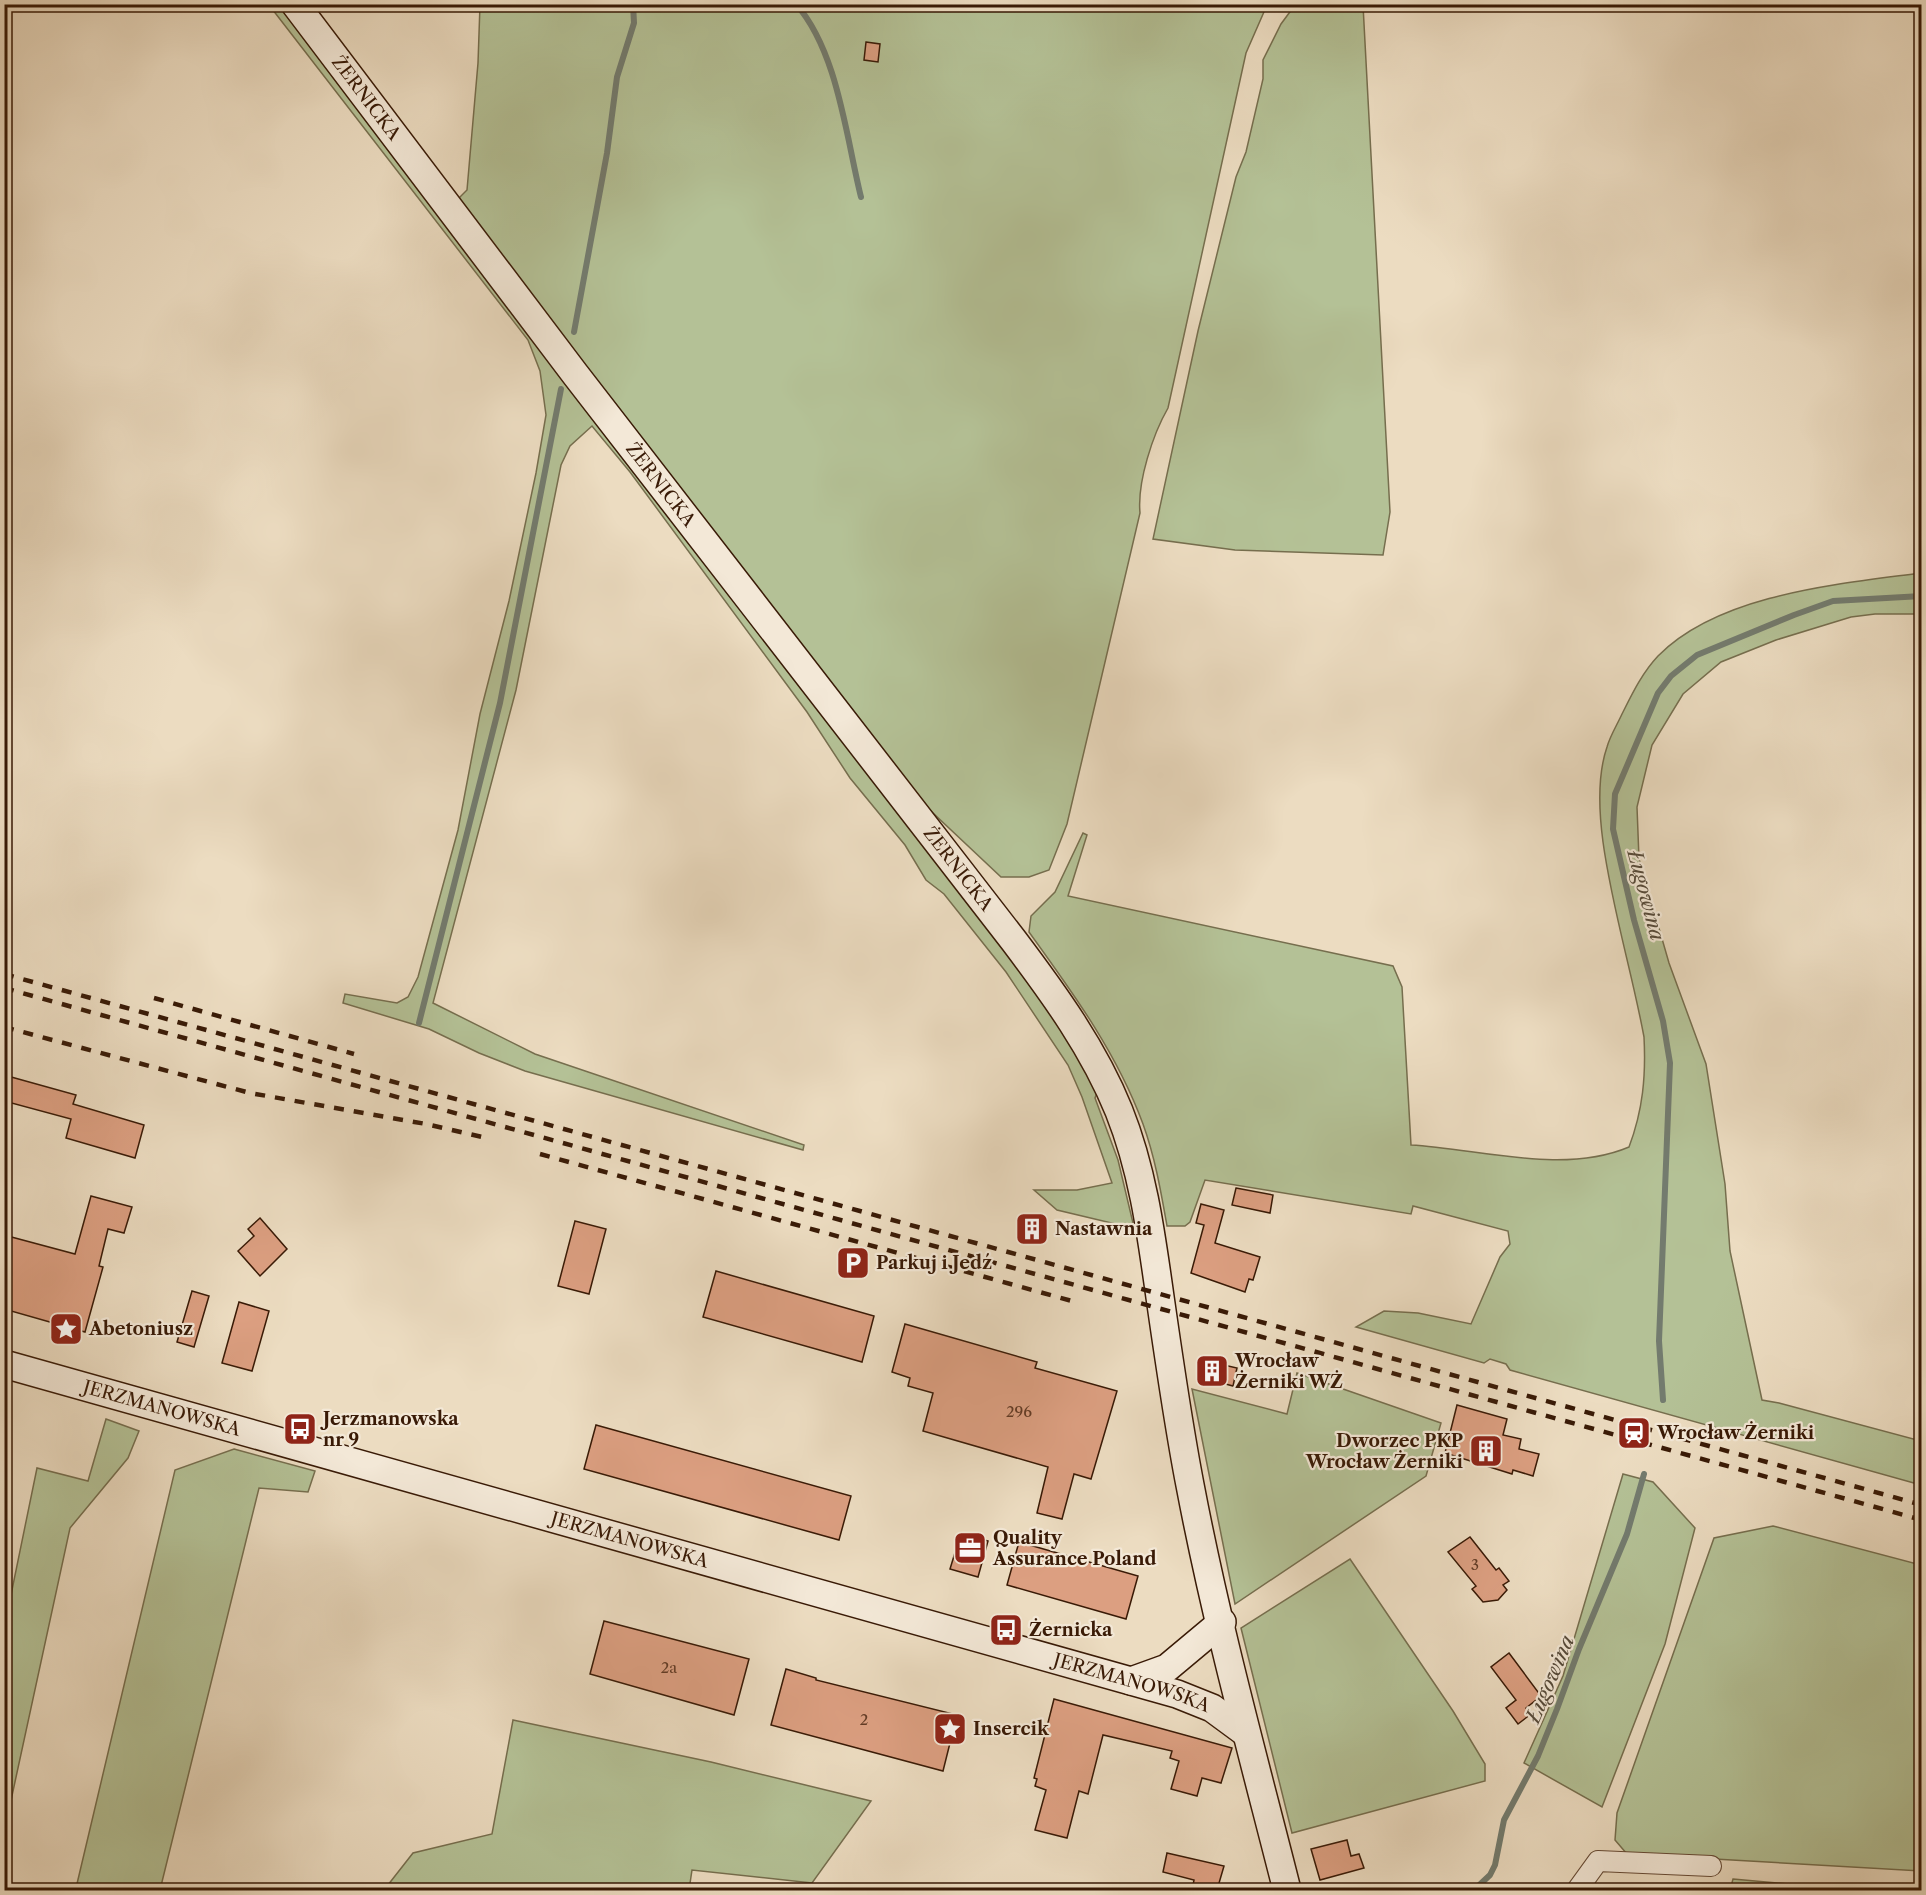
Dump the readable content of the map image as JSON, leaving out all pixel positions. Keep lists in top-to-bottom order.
{
  "streets": {
    "street": ["ŻERNICKA", "JERZMANOWSKA"]
  },
  "crossings": [
    ["ŻERNICKA", "JERZMANOWSKA"]
  ],
  "water": ["Ługowina"],
  "places": {
    "building": ["Nastawnia", "Wrocław Żerniki WŻ", "Dworzec PKP Wrocław Żerniki"],
    "parking": ["Parkuj i Jedź"],
    "place": ["Abetoniusz", "Insercik"],
    "bus stop": ["Jerzmanowska nr 9", "Żernicka"],
    "station": ["Wrocław Żerniki"],
    "office": ["Quality Assurance Poland"]
  },
  "house_numbers": [
    "296",
    "3",
    "2a",
    "2"
  ]
}
